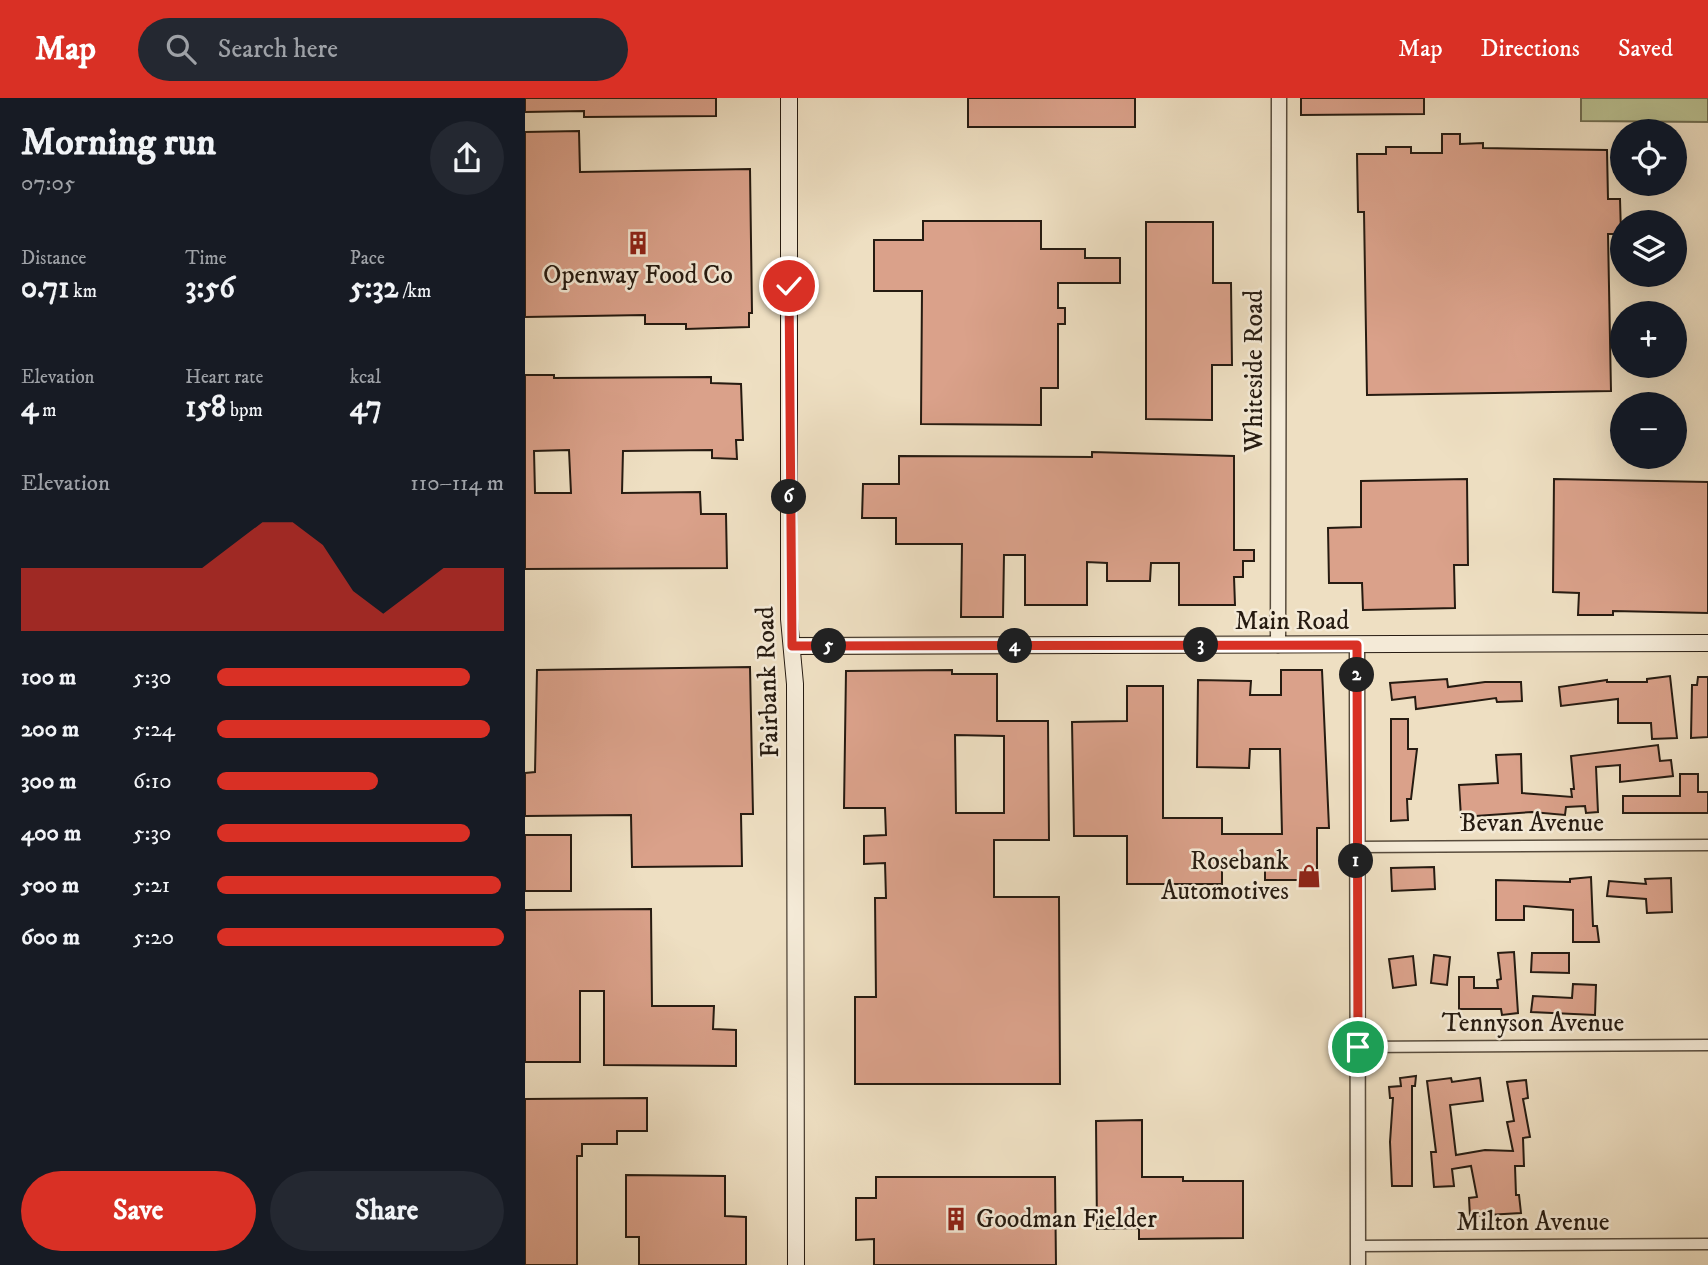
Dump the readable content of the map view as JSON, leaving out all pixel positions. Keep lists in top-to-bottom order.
{
  "streets": {
    "main road": ["Main Road", "Fairbank Road"],
    "street": [
      "Whiteside Road",
      "Bevan Avenue",
      "Tennyson Avenue",
      "Milton Avenue"
    ]
  },
  "crossings": [
    ["Whiteside Road", "Main Road"],
    ["Main Road", "Fairbank Road"]
  ],
  "places": {
    "building": ["Openway Food Co", "Goodman Fielder"],
    "shop": ["Rosebank Automotives"]
  },
  "page": {
    "header": "Map",
    "search": "Search here",
    "nav": ["Map", "Directions", "Saved"],
    "heading": ["Morning run", "07:05"],
    "map_buttons": ["+", "−"],
    "stats": [
      ["Distance", "0.71 km"],
      ["Time", "3:56"],
      ["Pace", "5:32 /km"],
      ["Elevation", "4 m"],
      ["Heart rate", "158 bpm"],
      ["kcal", "47"]
    ],
    "chart": ["Elevation", "110–114 m"],
    "pins": [
      "6",
      "3",
      "4",
      "5",
      "2",
      "1"
    ],
    "list": [
      {
        "name": "100 m",
        "note": "5:30"
      },
      {
        "name": "200 m",
        "note": "5:24"
      },
      {
        "name": "300 m",
        "note": "6:10"
      },
      {
        "name": "400 m",
        "note": "5:30"
      },
      {
        "name": "500 m",
        "note": "5:21"
      },
      {
        "name": "600 m",
        "note": "5:20"
      }
    ],
    "buttons": ["Save", "Share"]
  }
}
